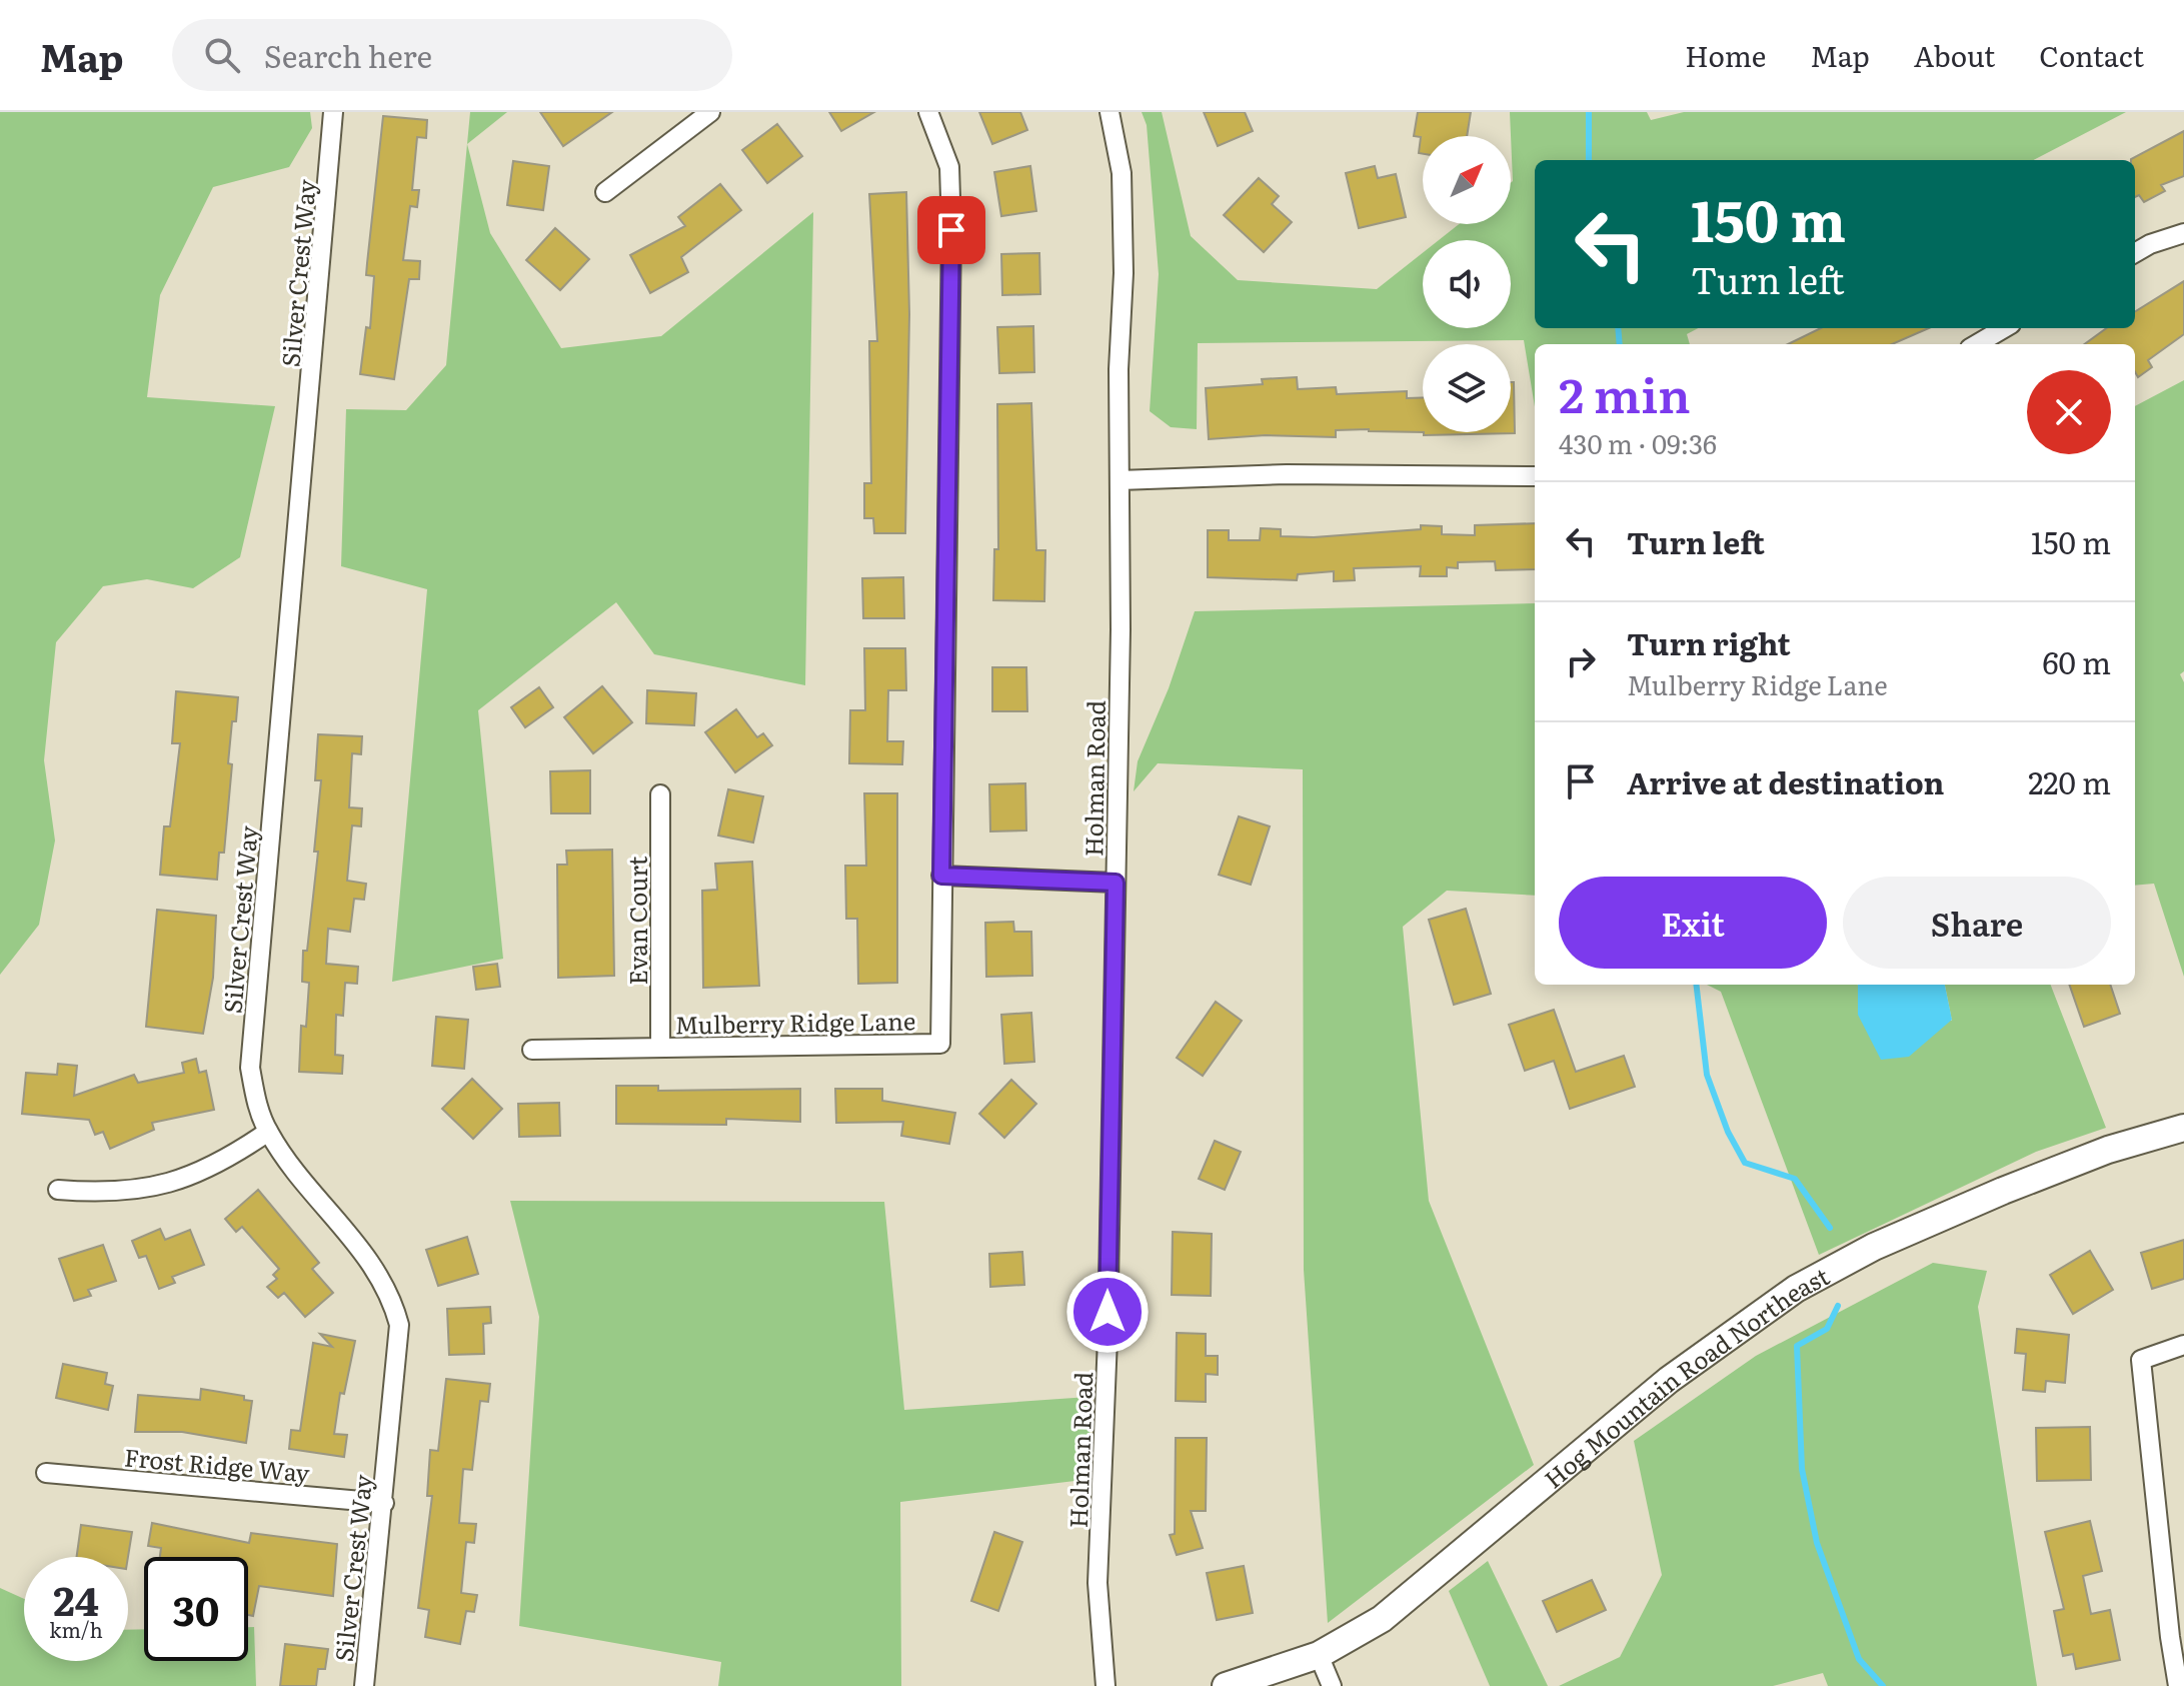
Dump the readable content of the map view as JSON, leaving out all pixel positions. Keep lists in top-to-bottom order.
{
  "streets": {
    "street": [
      "Silver Crest Way",
      "Holman Road",
      "Evan Court",
      "Mulberry Ridge Lane",
      "Hog Mountain Road Northeast",
      "Frost Ridge Way"
    ]
  },
  "crossings": [
    ["Silver Crest Way", "Frost Ridge Way"],
    ["Evan Court", "Mulberry Ridge Lane"]
  ],
  "north": "top right",
  "page": {
    "header": "Map",
    "search": "Search here",
    "nav": [
      "Home",
      "Map",
      "About",
      "Contact"
    ],
    "turn": ["150 m", "Turn left"],
    "heading": ["2 min", "430 m · 09:36"],
    "list": [
      {
        "name": "Turn left",
        "value": "150 m"
      },
      {
        "name": "Turn right",
        "note": "Mulberry Ridge Lane",
        "value": "60 m"
      },
      {
        "name": "Arrive at destination",
        "value": "220 m"
      }
    ],
    "buttons": ["Exit", "Share"],
    "speed": "24 km/h",
    "limit": "30"
  }
}
